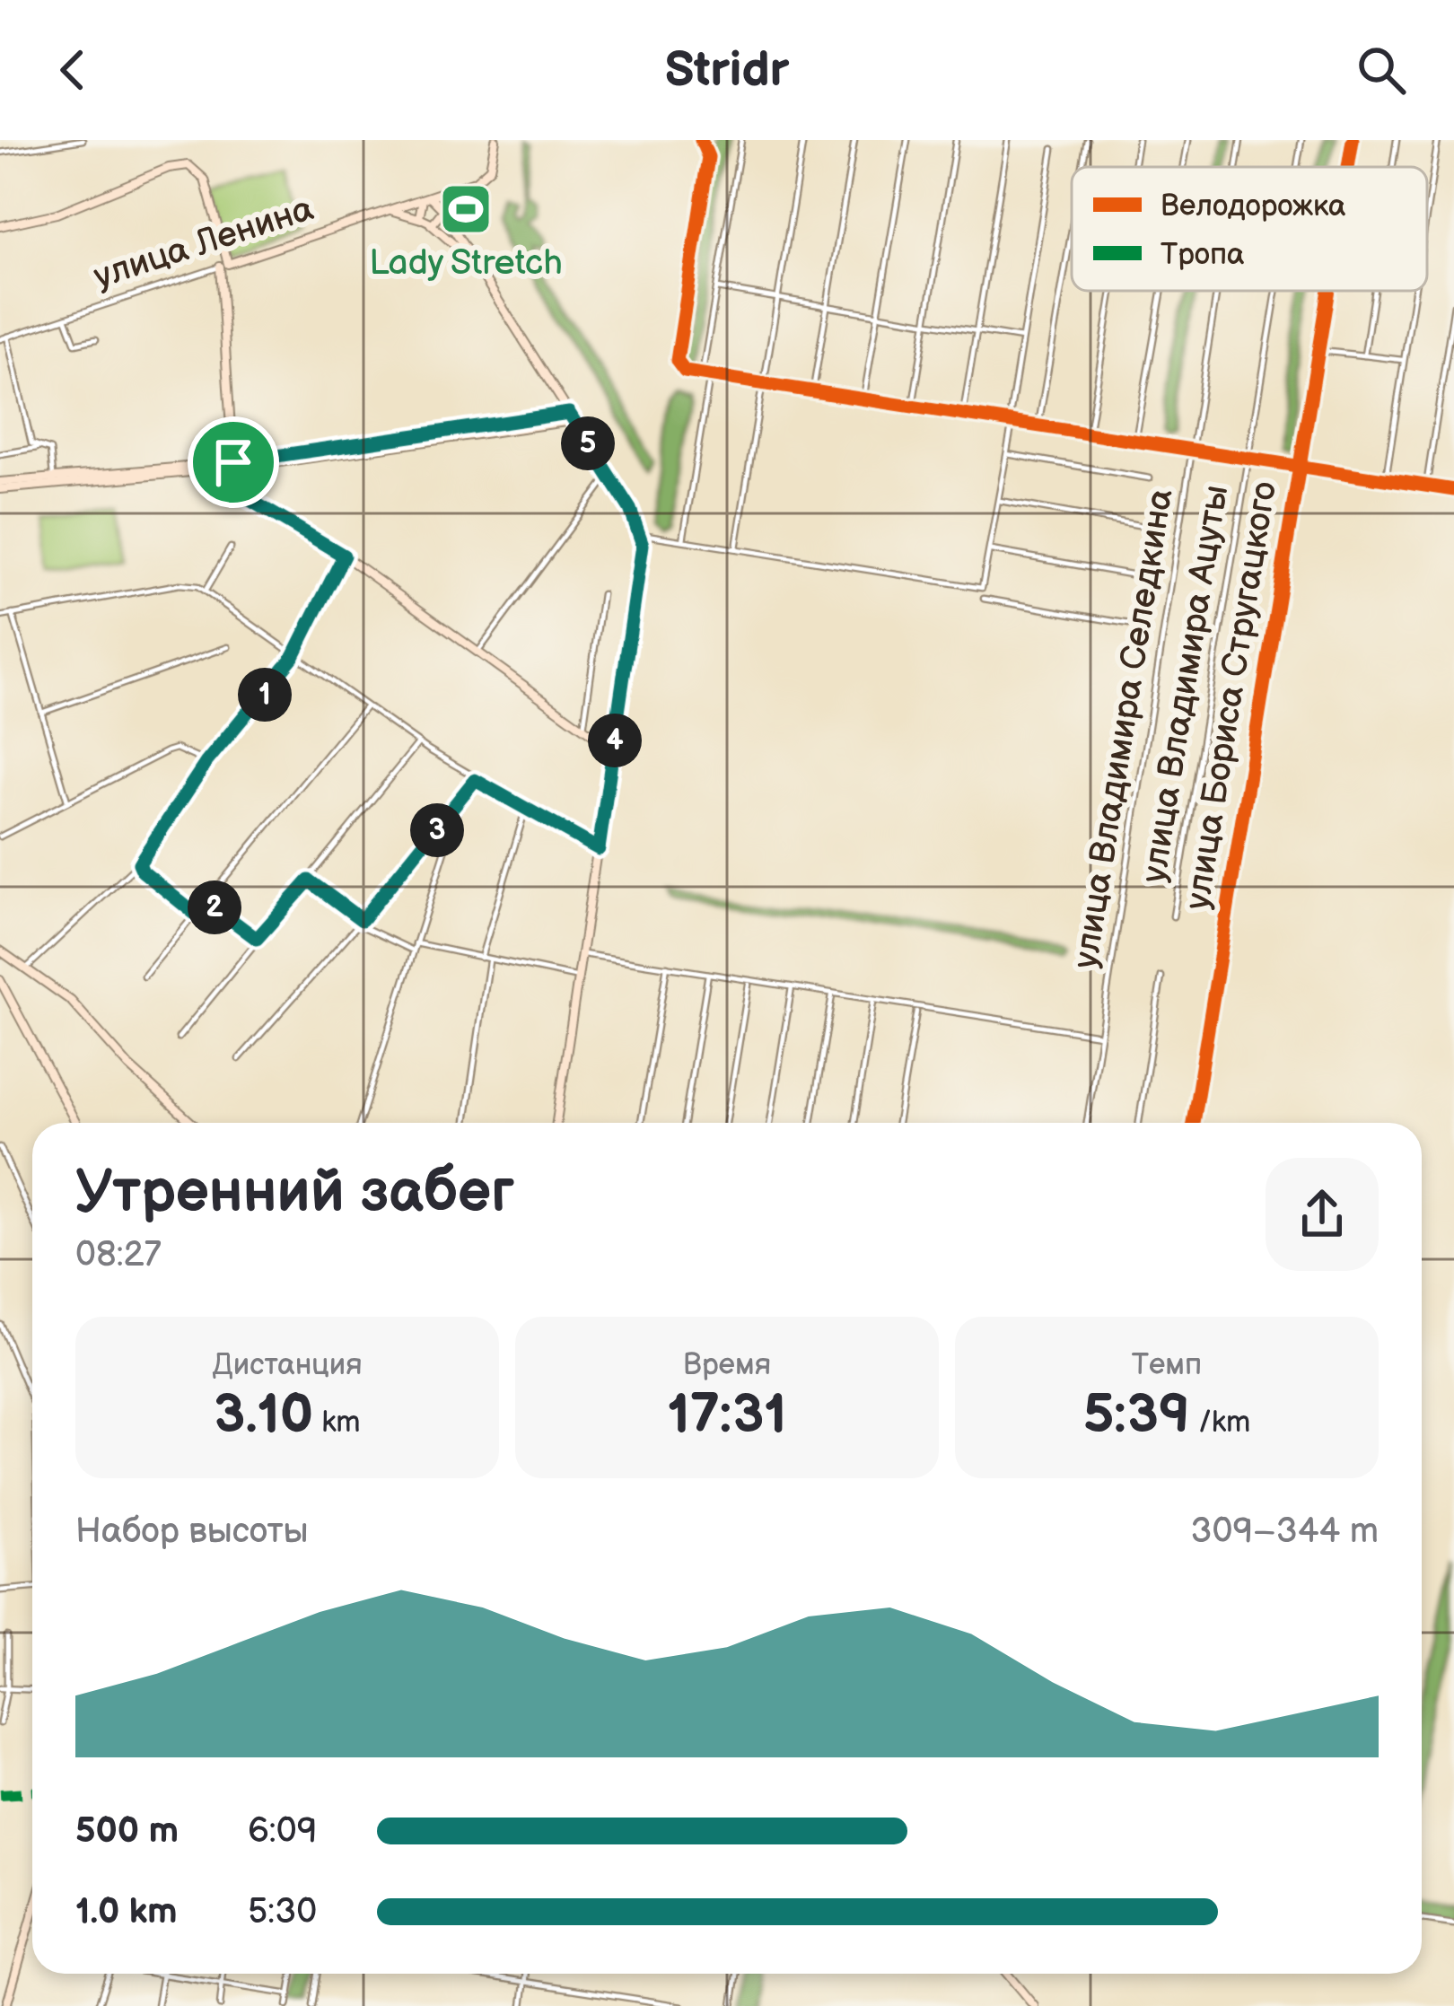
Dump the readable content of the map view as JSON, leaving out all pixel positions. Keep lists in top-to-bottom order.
{
  "streets": {
    "street": [
      "улица Ленина",
      "улица Владимира Ацуты",
      "улица Бориса Стругацкого",
      "улица Владимира Селедкина"
    ]
  },
  "places": {
    "sports": ["Lady Stretch"]
  },
  "legend": ["Велодорожка", "Тропа"],
  "page": {
    "header": "Stridr",
    "pins": [
      "5",
      "1",
      "4",
      "3",
      "2"
    ],
    "heading": ["Утренний забег", "08:27"],
    "stats": [
      ["Дистанция", "3.10 km"],
      ["Время", "17:31"],
      ["Темп", "5:39 /km"]
    ],
    "chart": ["Набор высоты", "309–344 m"],
    "list": [
      {
        "name": "500 m",
        "note": "6:09"
      },
      {
        "name": "1.0 km",
        "note": "5:30"
      }
    ]
  }
}
